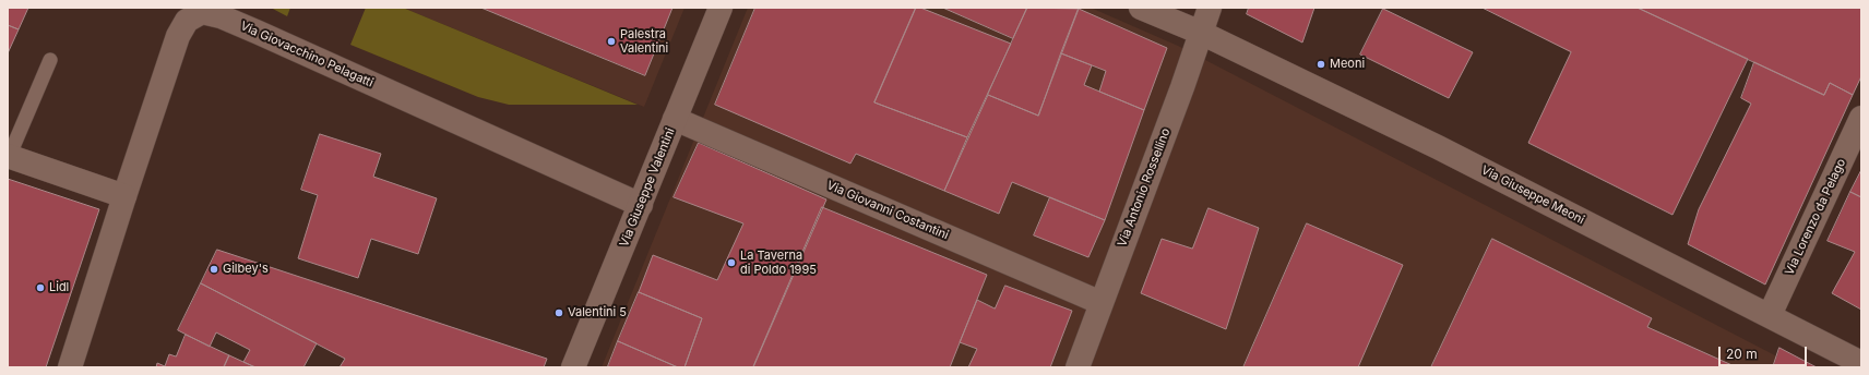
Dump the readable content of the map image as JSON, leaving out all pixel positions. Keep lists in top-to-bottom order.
{
  "streets": {
    "street": [
      "Via Giovacchino Pelagatti",
      "Via Giuseppe Valentini",
      "Via Antonio Rossellino",
      "Via Giuseppe Meoni",
      "Via Giovanni Costantini",
      "Via Lorenzo da Pelago"
    ]
  },
  "crossings": [
    ["Via Giovacchino Pelagatti", "Via Giuseppe Valentini"],
    ["Via Giuseppe Valentini", "Via Giovanni Costantini"],
    ["Via Antonio Rossellino", "Via Giuseppe Meoni"],
    ["Via Antonio Rossellino", "Via Giovanni Costantini"],
    ["Via Giuseppe Meoni", "Via Lorenzo da Pelago"]
  ],
  "places": [
    "Palestra Valentini",
    "Meoni",
    "La Taverna di Poldo 1995",
    "Gilbey's",
    "Lidl",
    "Valentini 5"
  ],
  "scale_bar": "20 m"
}
